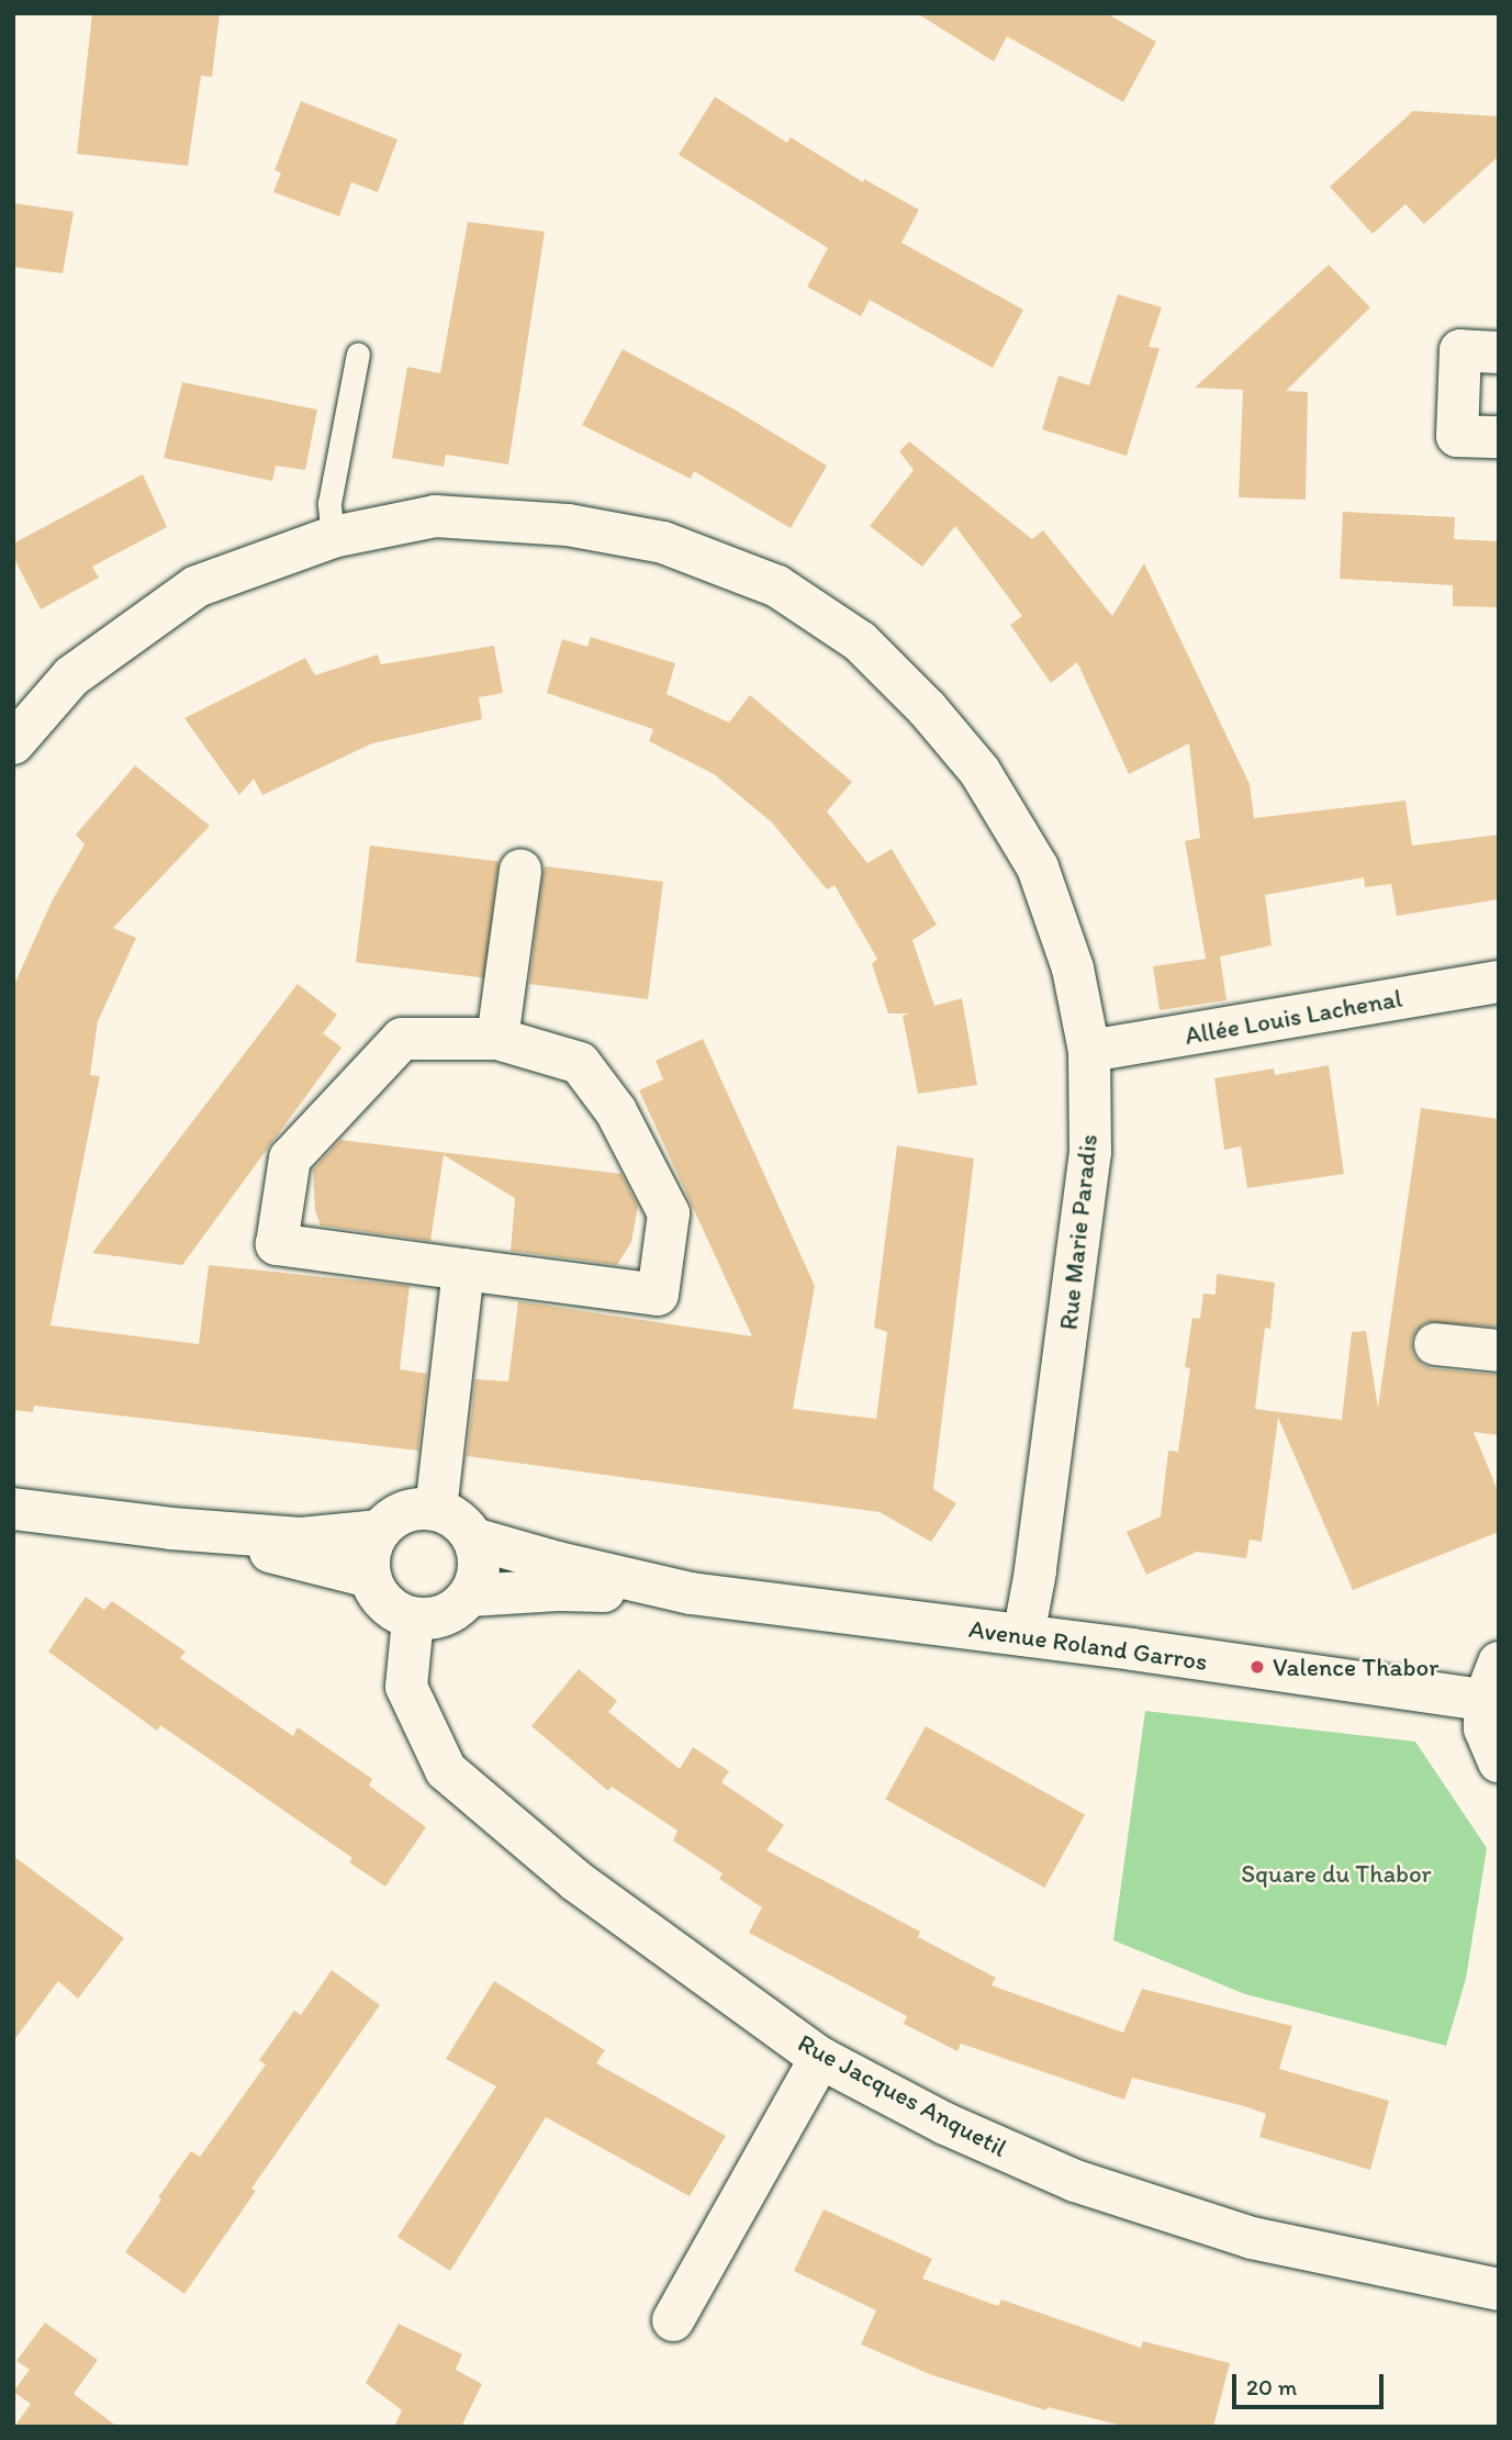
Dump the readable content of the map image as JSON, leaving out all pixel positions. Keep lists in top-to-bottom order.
{
  "streets": {
    "street": [
      "Allée Louis Lachenal",
      "Rue Marie Paradis",
      "Avenue Roland Garros",
      "Rue Jacques Anquetil"
    ]
  },
  "crossings": [
    ["Allée Louis Lachenal", "Rue Marie Paradis"],
    ["Rue Marie Paradis", "Avenue Roland Garros"],
    ["Avenue Roland Garros", "Rue Jacques Anquetil"]
  ],
  "parks": ["Square du Thabor"],
  "places": ["Valence Thabor"],
  "scale_bar": "20 m"
}
